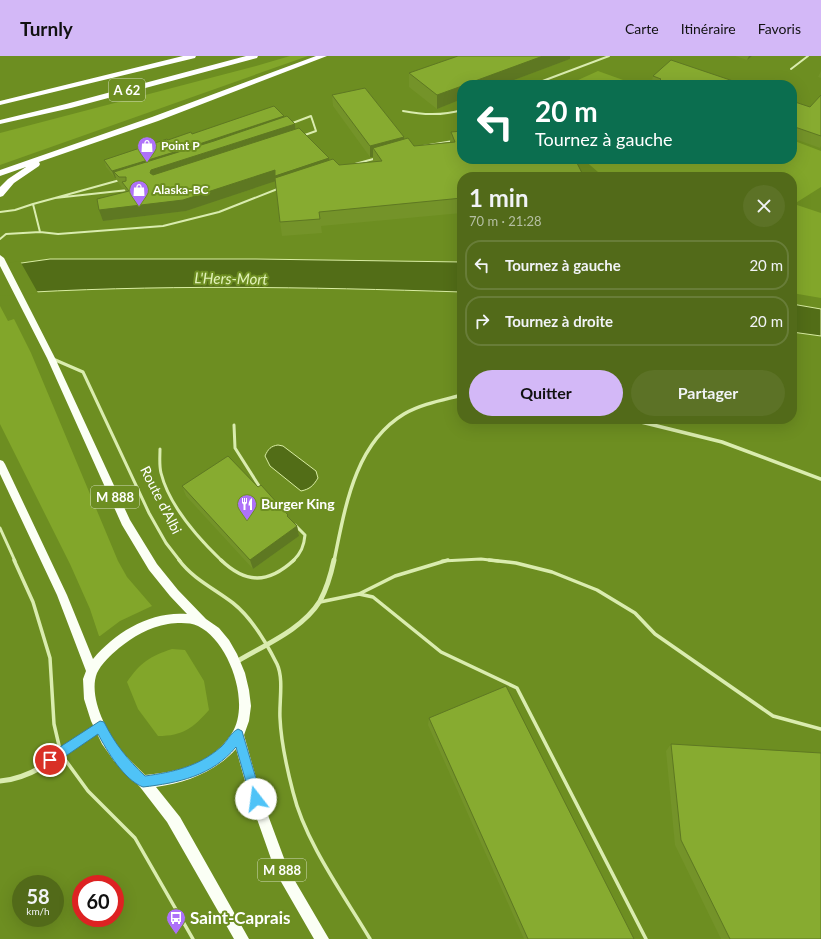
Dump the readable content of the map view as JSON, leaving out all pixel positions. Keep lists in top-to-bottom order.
{
  "streets": {
    "highway": ["A 62"],
    "main road": ["M 888"],
    "lane": ["Route d'Albi"]
  },
  "crossings": [
    ["M 888", "Route d'Albi"]
  ],
  "water": ["L'Hers-Mort"],
  "places": {
    "shop": ["Point P", "Alaska-BC"],
    "restaurant": ["Burger King"],
    "bus stop": ["Saint-Caprais"]
  },
  "page": {
    "header": "Turnly",
    "nav": ["Carte", "Itinéraire", "Favoris"],
    "turn": ["20 m", "Tournez à gauche"],
    "heading": ["1 min", "70 m · 21:28"],
    "list": [
      {
        "name": "Tournez à gauche",
        "value": "20 m"
      },
      {
        "name": "Tournez à droite",
        "value": "20 m"
      }
    ],
    "buttons": ["Quitter", "Partager"],
    "speed": "58 km/h",
    "limit": "60"
  }
}
